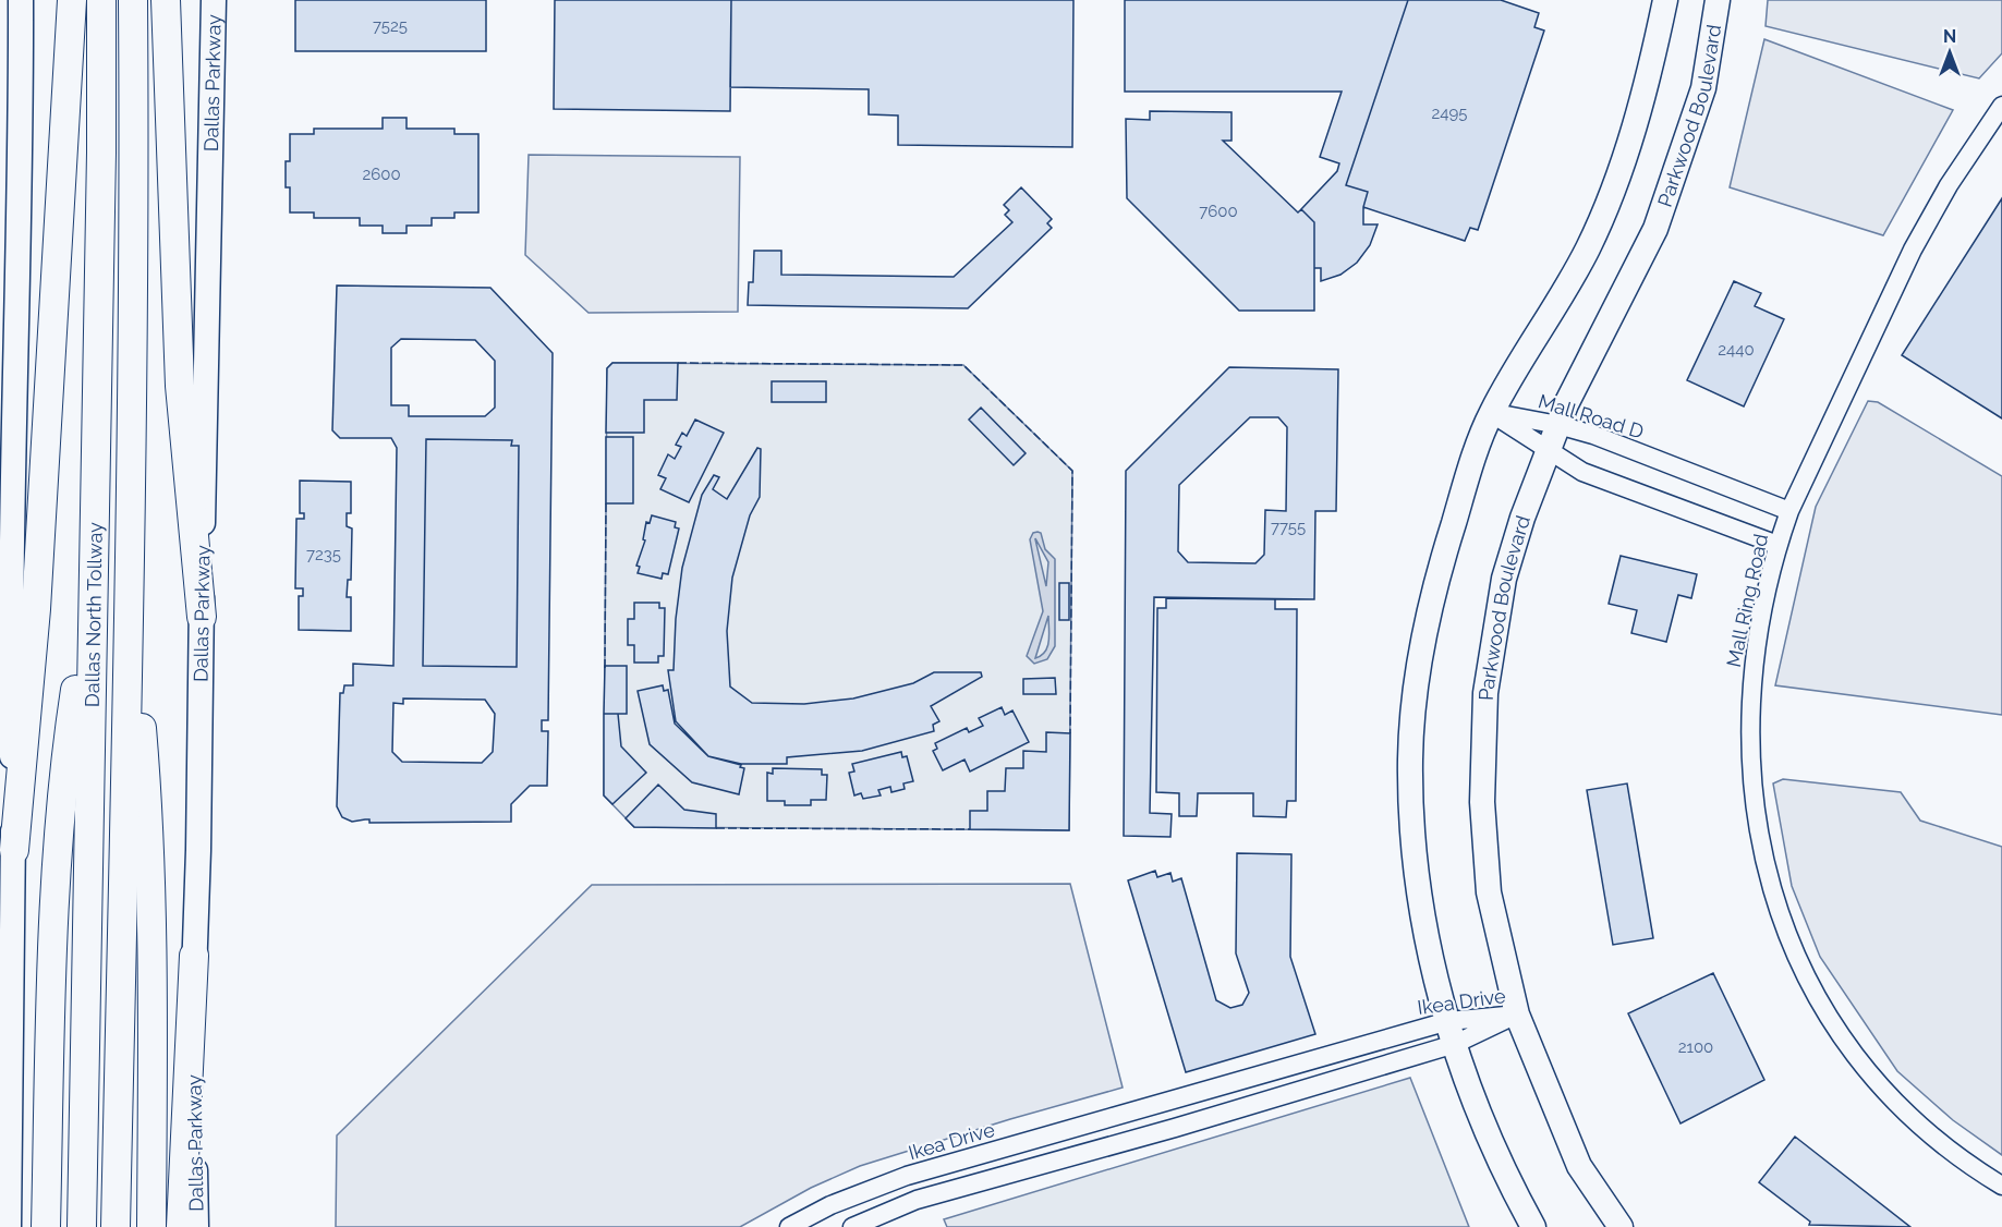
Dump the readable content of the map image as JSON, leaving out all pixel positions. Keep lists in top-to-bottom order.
{
  "streets": {
    "highway": ["Dallas North Tollway"],
    "main road": ["Dallas Parkway", "Parkwood Boulevard"],
    "street": ["Mall Road D", "Mall Ring Road", "Ikea Drive"]
  },
  "crossings": [
    ["Parkwood Boulevard", "Mall Road D"],
    ["Parkwood Boulevard", "Ikea Drive"],
    ["Mall Road D", "Mall Ring Road"]
  ],
  "house_numbers": [
    "7525",
    "2495",
    "2600",
    "7600",
    "2440",
    "7755",
    "7235",
    "2100"
  ],
  "north": "top"
}
